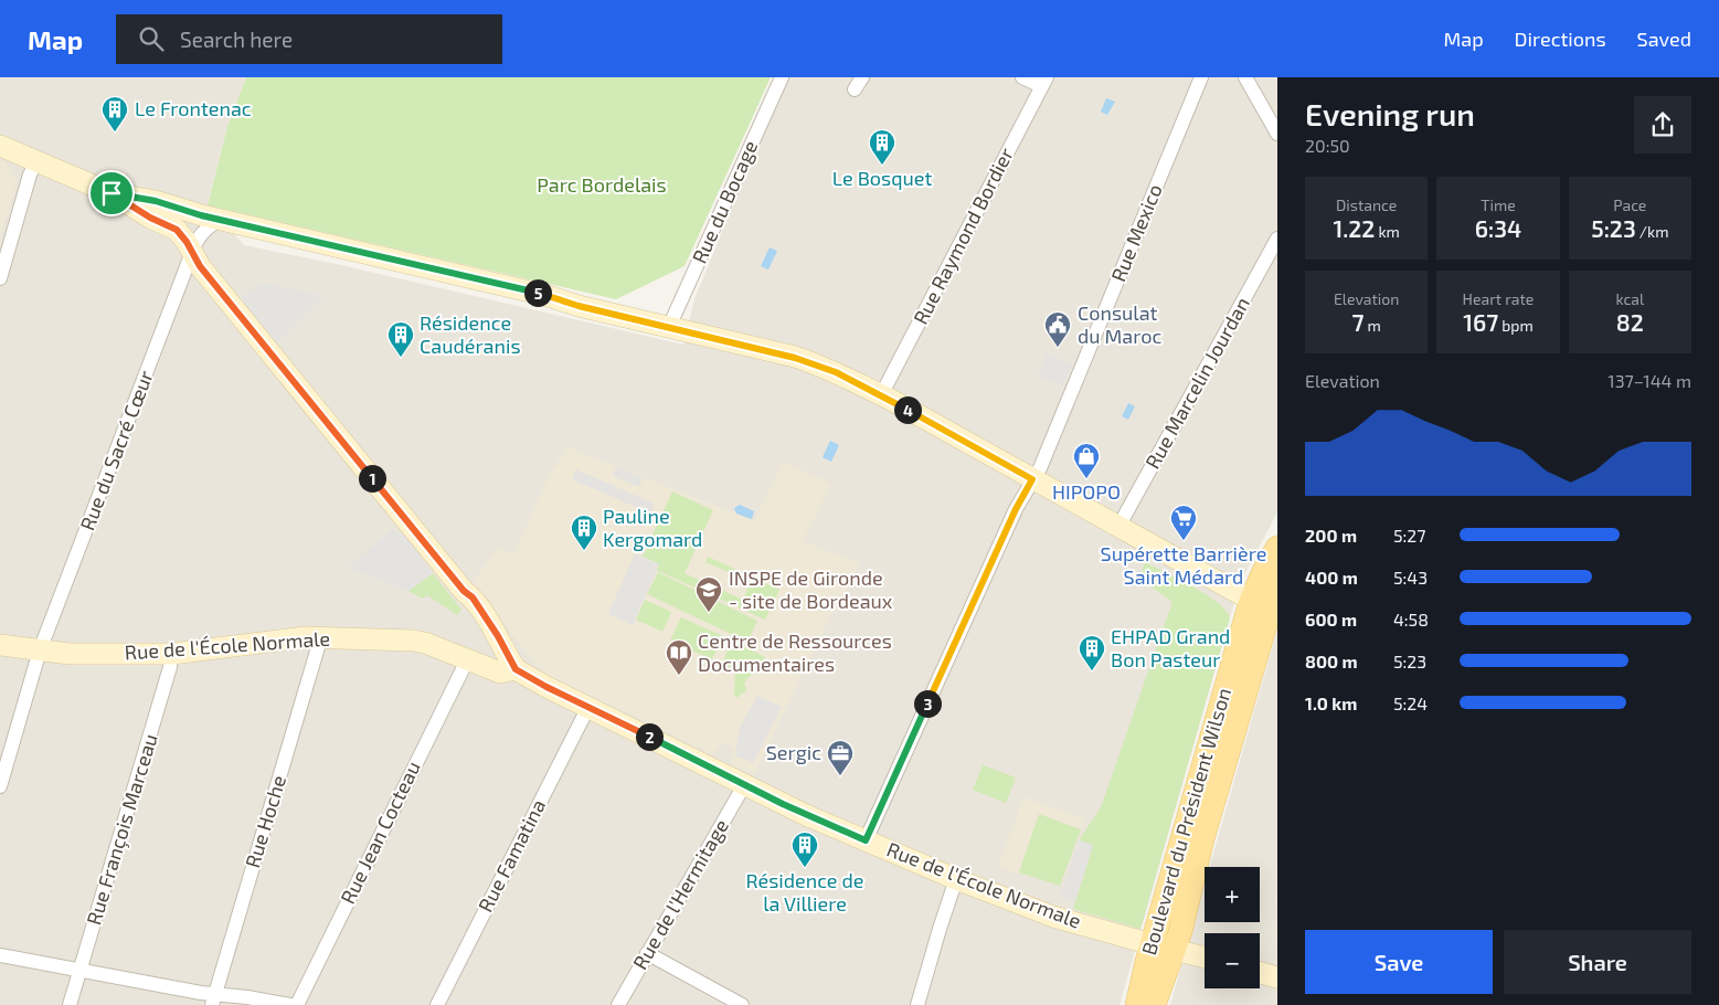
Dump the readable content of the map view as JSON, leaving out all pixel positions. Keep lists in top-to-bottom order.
{
  "streets": {
    "main road": ["Rue de l'École Normale", "Boulevard du Président Wilson"],
    "street": [
      "Rue du Bocage",
      "Rue Mexico",
      "Rue Raymond Bordier",
      "Rue Marcelin Jourdan",
      "Rue du Sacré Cœur",
      "Rue Hoche",
      "Rue François Marceau",
      "Rue Jean Cocteau",
      "Rue Famatina",
      "Rue de l'Hermitage"
    ]
  },
  "crossings": [
    ["Rue Mexico", "Rue de l'École Normale"],
    ["Rue du Sacré Cœur", "Rue de l'École Normale"],
    ["Rue de l'École Normale", "Rue Hoche"],
    ["Rue de l'École Normale", "Boulevard du Président Wilson"],
    ["Rue de l'École Normale", "Rue François Marceau"],
    ["Rue de l'École Normale", "Rue Jean Cocteau"],
    ["Rue de l'École Normale", "Rue Famatina"],
    ["Rue de l'École Normale", "Rue de l'Hermitage"]
  ],
  "parks": ["Parc Bordelais"],
  "places": {
    "building": [
      "Le Frontenac",
      "Le Bosquet",
      "Résidence Caudéranis",
      "Pauline Kergomard",
      "EHPAD Grand Bon Pasteur",
      "Résidence de la Villiere"
    ],
    "public building": ["Consulat du Maroc"],
    "shop": ["HIPOPO"],
    "supermarket": ["Supérette Barrière Saint Médard"],
    "school or university": ["INSPE de Gironde - site de Bordeaux"],
    "library": ["Centre de Ressources Documentaires"],
    "office": ["Sergic"]
  },
  "page": {
    "header": "Map",
    "search": "Search here",
    "nav": ["Map", "Directions", "Saved"],
    "heading": ["Evening run", "20:50"],
    "stats": [
      ["Distance", "1.22 km"],
      ["Time", "6:34"],
      ["Pace", "5:23 /km"],
      ["Elevation", "7 m"],
      ["Heart rate", "167 bpm"],
      ["kcal", "82"]
    ],
    "pins": [
      "5",
      "4",
      "1",
      "3",
      "2"
    ],
    "chart": ["Elevation", "137–144 m"],
    "list": [
      {
        "name": "200 m",
        "note": "5:27"
      },
      {
        "name": "400 m",
        "note": "5:43"
      },
      {
        "name": "600 m",
        "note": "4:58"
      },
      {
        "name": "800 m",
        "note": "5:23"
      },
      {
        "name": "1.0 km",
        "note": "5:24"
      }
    ],
    "map_buttons": ["+", "−"],
    "buttons": ["Save", "Share"]
  }
}
